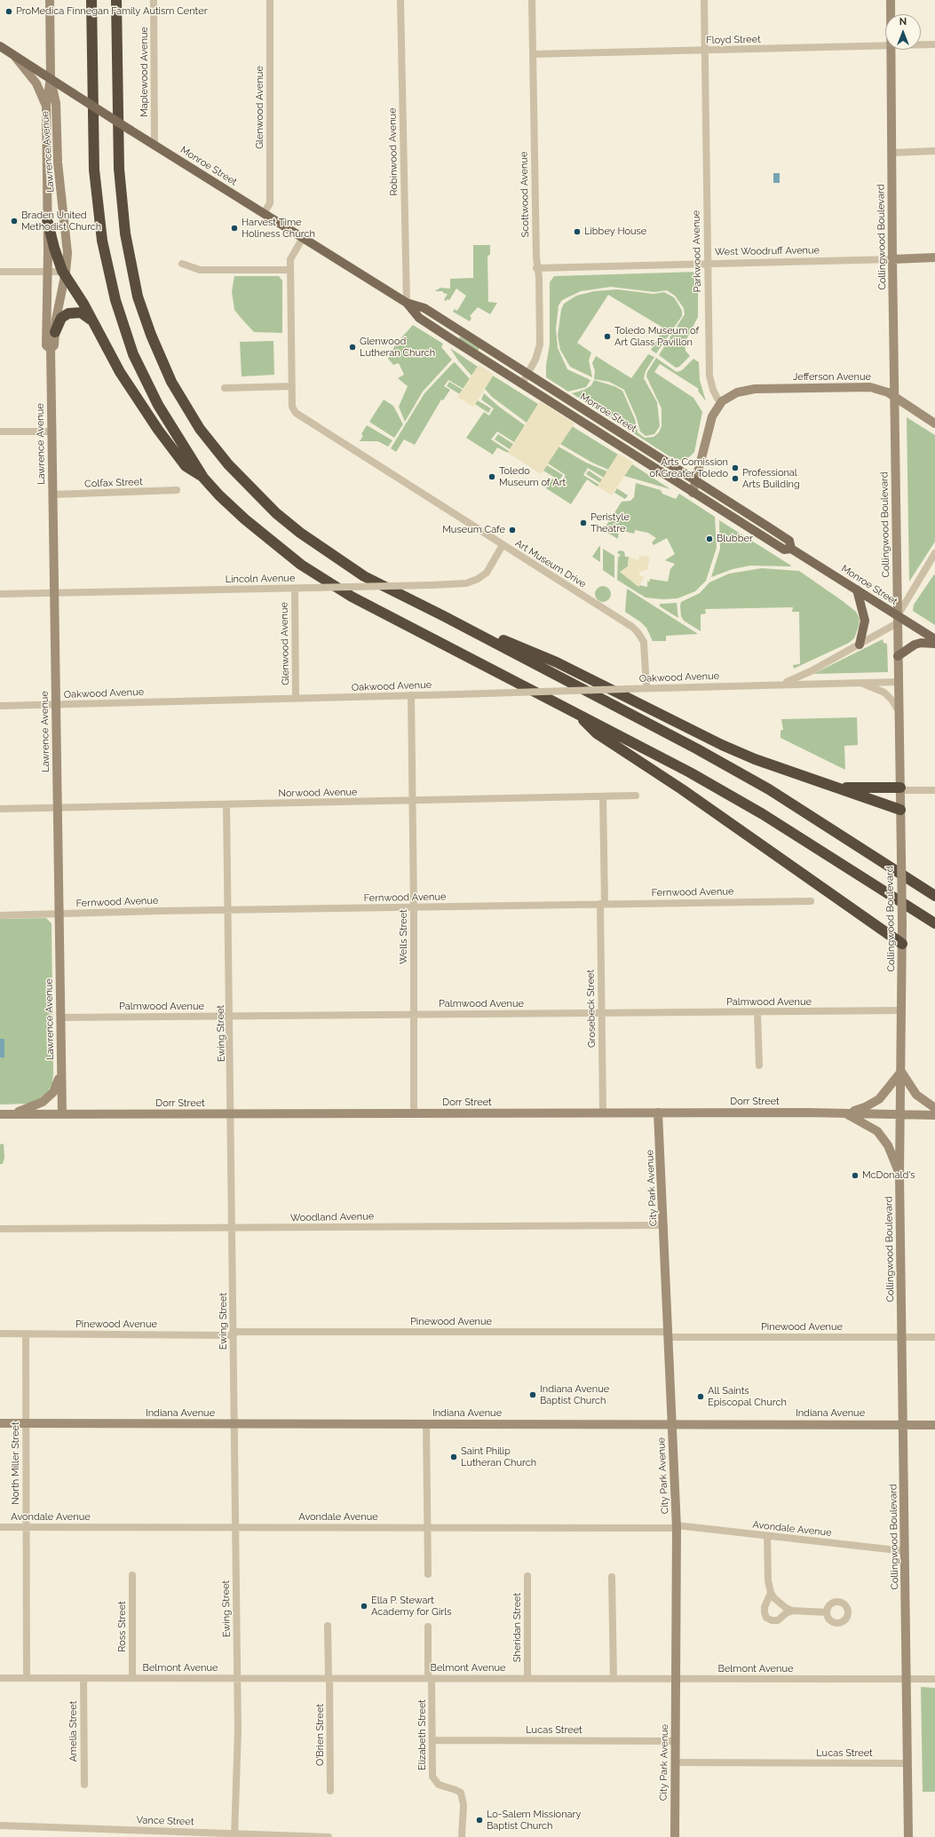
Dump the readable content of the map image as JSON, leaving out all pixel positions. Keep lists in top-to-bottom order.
{
  "streets": {
    "main road": ["Monroe Street"],
    "street": [
      "Floyd Street",
      "Maplewood Avenue",
      "Glenwood Avenue",
      "Lawrence Avenue",
      "Robinwood Avenue",
      "Scottwood Avenue",
      "Collingwood Boulevard",
      "Parkwood Avenue",
      "West Woodruff Avenue",
      "Jefferson Avenue",
      "Colfax Street",
      "Art Museum Drive",
      "Lincoln Avenue",
      "Oakwood Avenue",
      "Norwood Avenue",
      "Fernwood Avenue",
      "Wells Street",
      "Palmwood Avenue",
      "Grosebeck Street",
      "Ewing Street",
      "Dorr Street",
      "City Park Avenue",
      "Woodland Avenue",
      "Pinewood Avenue",
      "Indiana Avenue",
      "North Miller Street",
      "Avondale Avenue",
      "Ross Street",
      "Sheridan Street",
      "Belmont Avenue",
      "Lucas Street",
      "Amelia Street",
      "O'Brien Street",
      "Elizabeth Street",
      "Vance Street"
    ]
  },
  "crossings": [
    ["Floyd Street", "Scottwood Avenue"],
    ["Floyd Street", "Parkwood Avenue"],
    ["Maplewood Avenue", "Monroe Street"],
    ["Glenwood Avenue", "Monroe Street"],
    ["Glenwood Avenue", "Lincoln Avenue"],
    ["Glenwood Avenue", "Oakwood Avenue"],
    ["Lawrence Avenue", "Monroe Street"],
    ["Lawrence Avenue", "Colfax Street"],
    ["Lawrence Avenue", "Lincoln Avenue"],
    ["Lawrence Avenue", "Oakwood Avenue"],
    ["Lawrence Avenue", "Norwood Avenue"],
    ["Lawrence Avenue", "Fernwood Avenue"],
    ["Lawrence Avenue", "Palmwood Avenue"],
    ["Lawrence Avenue", "Dorr Street"],
    ["Robinwood Avenue", "Monroe Street"],
    ["Monroe Street", "Scottwood Avenue"],
    ["Monroe Street", "Collingwood Boulevard"],
    ["Monroe Street", "Oakwood Avenue"],
    ["Scottwood Avenue", "West Woodruff Avenue"],
    ["Collingwood Boulevard", "West Woodruff Avenue"],
    ["Collingwood Boulevard", "Jefferson Avenue"],
    ["Collingwood Boulevard", "Oakwood Avenue"],
    ["Collingwood Boulevard", "Palmwood Avenue"],
    ["Collingwood Boulevard", "Dorr Street"],
    ["Collingwood Boulevard", "Pinewood Avenue"],
    ["Collingwood Boulevard", "Indiana Avenue"],
    ["Collingwood Boulevard", "Avondale Avenue"],
    ["Collingwood Boulevard", "Belmont Avenue"],
    ["Collingwood Boulevard", "Lucas Street"],
    ["Parkwood Avenue", "West Woodruff Avenue"],
    ["Parkwood Avenue", "Jefferson Avenue"],
    ["Art Museum Drive", "Lincoln Avenue"],
    ["Art Museum Drive", "Oakwood Avenue"],
    ["Oakwood Avenue", "Wells Street"],
    ["Norwood Avenue", "Wells Street"],
    ["Norwood Avenue", "Grosebeck Street"],
    ["Norwood Avenue", "Ewing Street"],
    ["Fernwood Avenue", "Wells Street"],
    ["Fernwood Avenue", "Grosebeck Street"],
    ["Fernwood Avenue", "Ewing Street"],
    ["Wells Street", "Palmwood Avenue"],
    ["Wells Street", "Dorr Street"],
    ["Palmwood Avenue", "Grosebeck Street"],
    ["Palmwood Avenue", "Ewing Street"],
    ["Grosebeck Street", "Dorr Street"],
    ["Ewing Street", "Dorr Street"],
    ["Ewing Street", "Woodland Avenue"],
    ["Ewing Street", "Pinewood Avenue"],
    ["Ewing Street", "Indiana Avenue"],
    ["Ewing Street", "Avondale Avenue"],
    ["Ewing Street", "Belmont Avenue"],
    ["Ewing Street", "Vance Street"],
    ["Dorr Street", "City Park Avenue"],
    ["City Park Avenue", "Woodland Avenue"],
    ["City Park Avenue", "Pinewood Avenue"],
    ["City Park Avenue", "Indiana Avenue"],
    ["City Park Avenue", "Avondale Avenue"],
    ["City Park Avenue", "Belmont Avenue"],
    ["City Park Avenue", "Lucas Street"],
    ["Pinewood Avenue", "North Miller Street"],
    ["Indiana Avenue", "North Miller Street"],
    ["North Miller Street", "Avondale Avenue"],
    ["North Miller Street", "Belmont Avenue"],
    ["Ross Street", "Belmont Avenue"],
    ["Sheridan Street", "Belmont Avenue"],
    ["Belmont Avenue", "Amelia Street"],
    ["Belmont Avenue", "O'Brien Street"],
    ["Belmont Avenue", "Elizabeth Street"],
    ["Lucas Street", "Elizabeth Street"]
  ],
  "places": [
    "ProMedica Finnegan Family Autism Center",
    "Braden United Methodist Church",
    "Harvest Time Holiness Church",
    "Libbey House",
    "Toledo Museum of Art Glass Pavillon",
    "Glenwood Lutheran Church",
    "Arts Comission of Greater Toledo",
    "Toledo Museum of Art",
    "Professional Arts Building",
    "Peristyle Theatre",
    "Museum Cafe",
    "Blubber",
    "McDonald's",
    "Indiana Avenue Baptist Church",
    "All Saints Episcopal Church",
    "Saint Philip Lutheran Church",
    "Ella P. Stewart Academy for Girls",
    "Lo-Salem Missionary Baptist Church"
  ],
  "north": "top"
}
